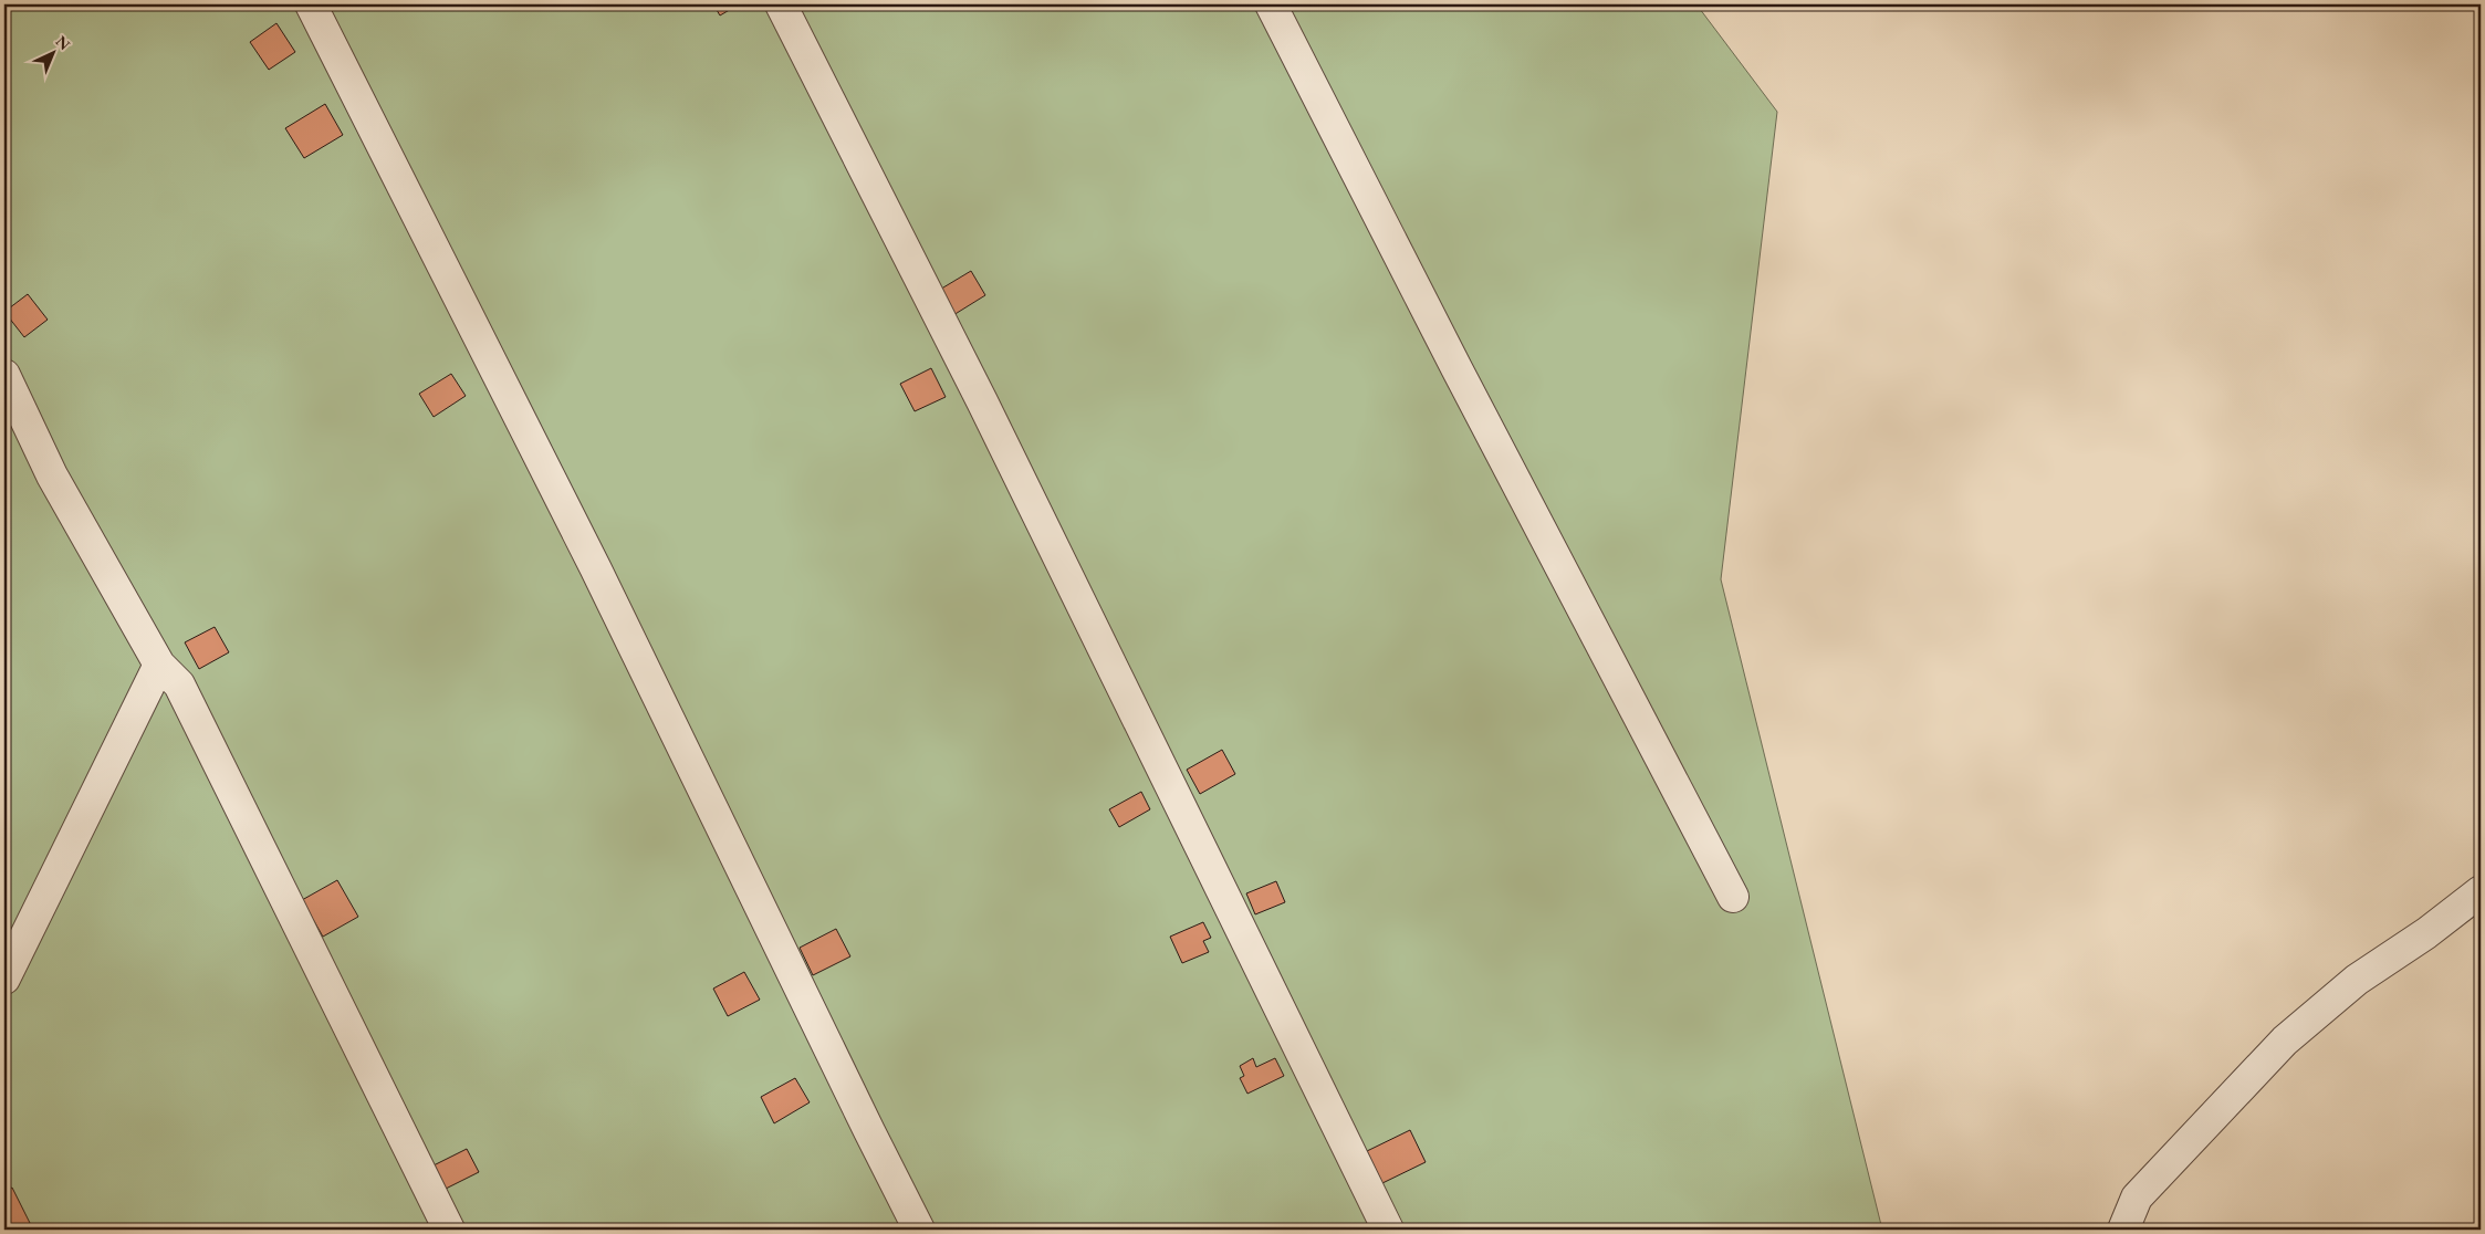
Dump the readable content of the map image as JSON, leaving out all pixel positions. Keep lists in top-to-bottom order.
{
  "north": "top right"
}
